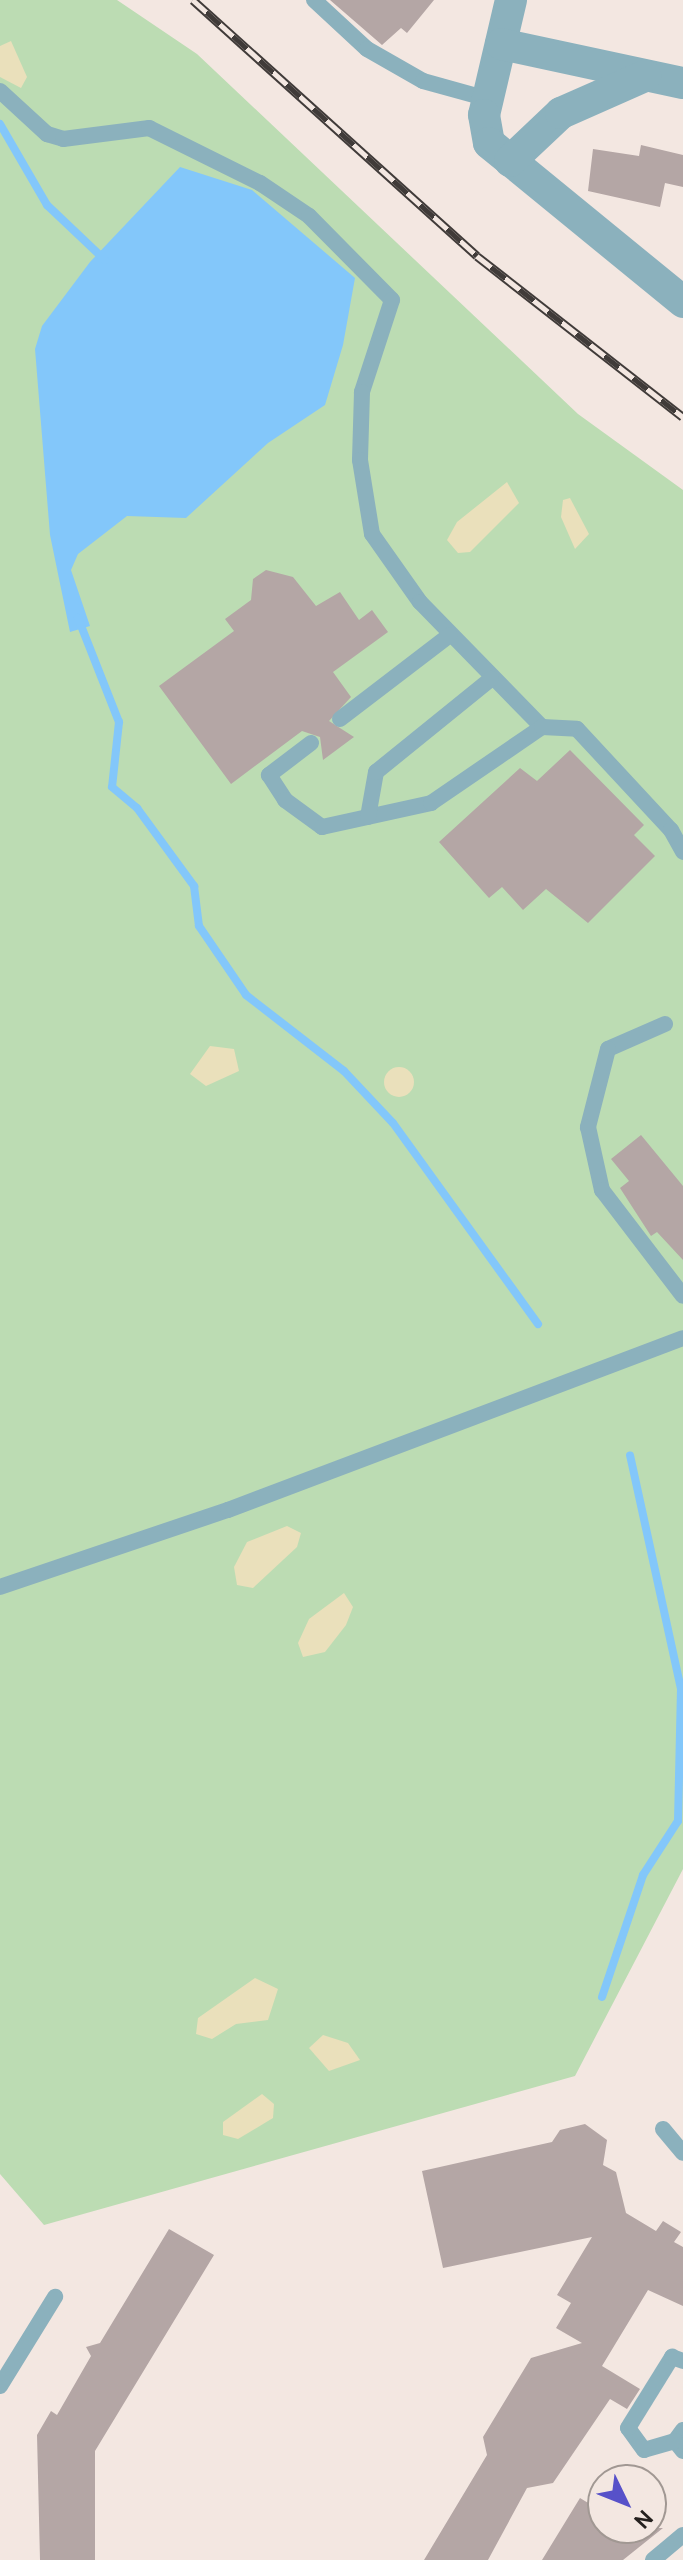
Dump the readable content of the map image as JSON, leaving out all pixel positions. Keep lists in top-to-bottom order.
{
  "north": "bottom right"
}
